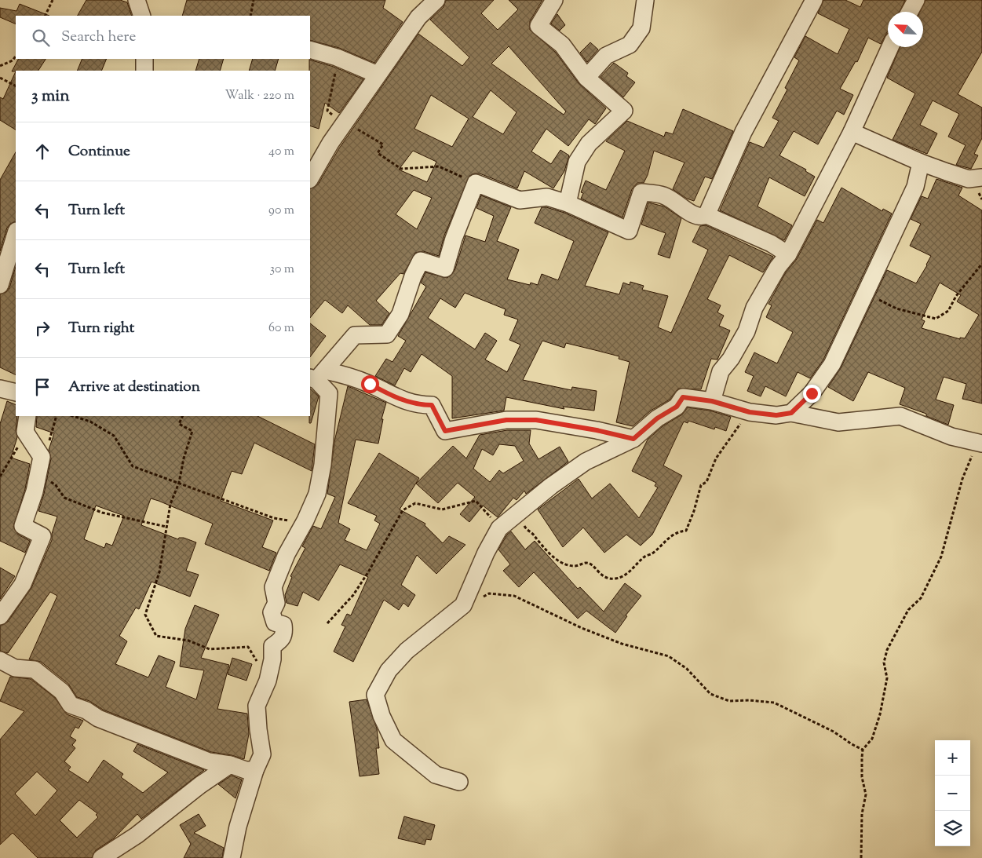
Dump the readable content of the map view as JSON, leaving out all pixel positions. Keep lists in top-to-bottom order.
{
  "north": "top left",
  "page": {
    "search": "Search here",
    "heading": ["3 min", "Walk · 220 m"],
    "list": [
      ["Continue", "40 m"],
      ["Turn left", "90 m"],
      ["Turn left", "30 m"],
      ["Turn right", "60 m"],
      "Arrive at destination"
    ],
    "map_buttons": ["+", "−"]
  }
}
